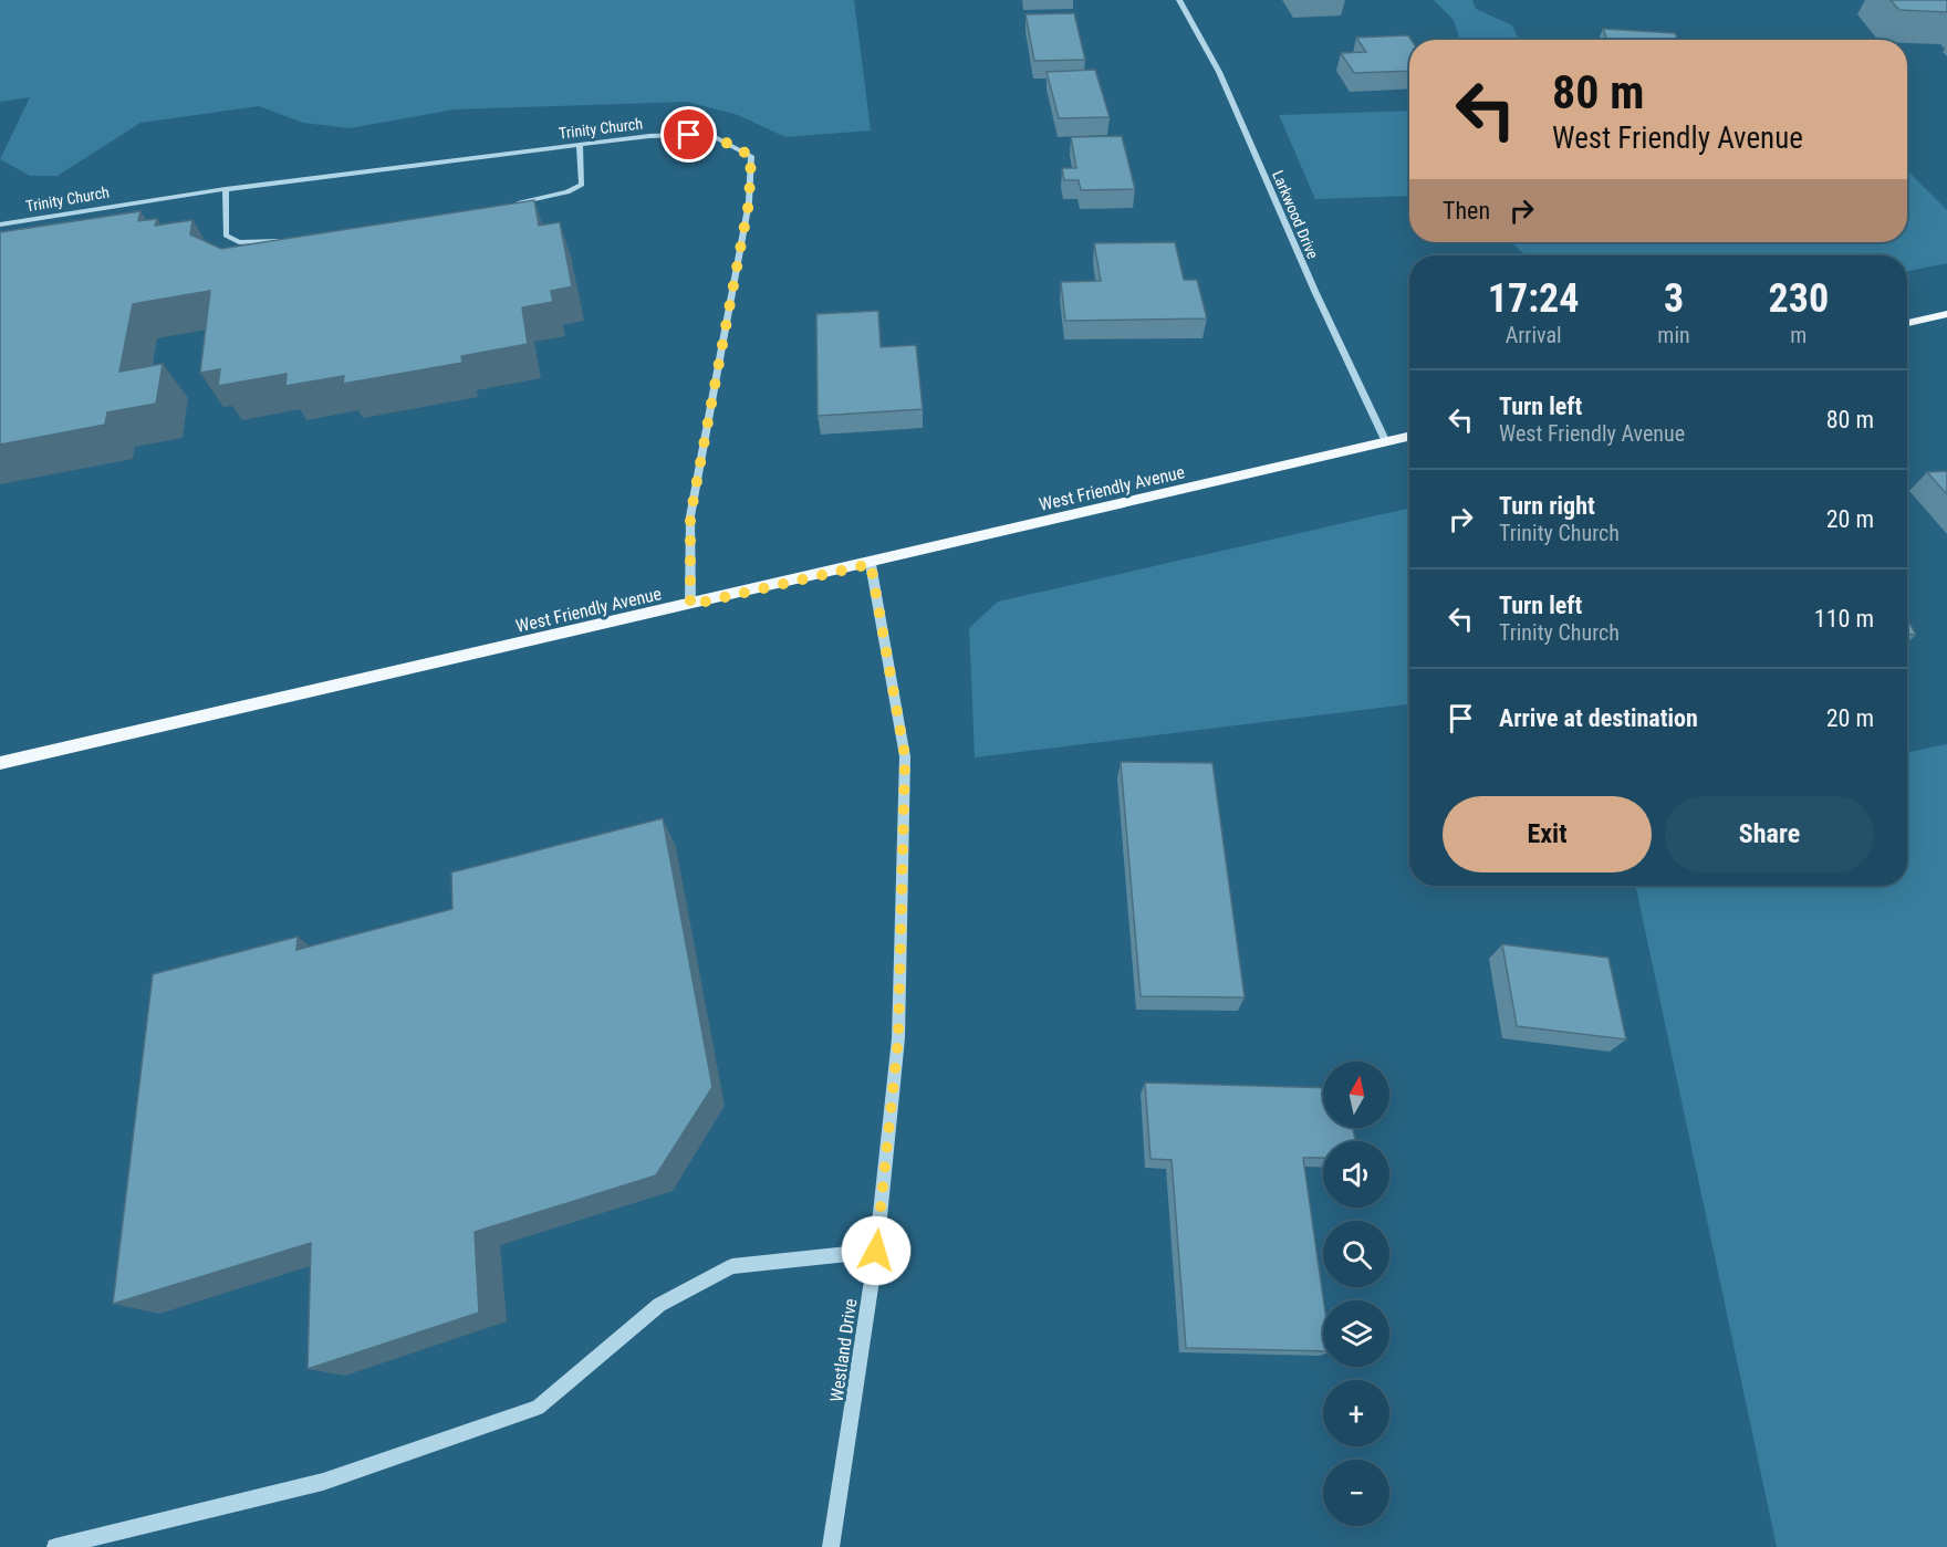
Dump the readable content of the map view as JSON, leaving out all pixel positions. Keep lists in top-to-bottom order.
{
  "streets": {
    "main road": ["West Friendly Avenue"],
    "street": ["Trinity Church", "Larkwood Drive", "Westland Drive"]
  },
  "crossings": [
    ["Trinity Church", "West Friendly Avenue"],
    ["Larkwood Drive", "West Friendly Avenue"],
    ["West Friendly Avenue", "Westland Drive"]
  ],
  "north": "top",
  "page": {
    "turn": ["80 m", "West Friendly Avenue"],
    "then": "Then",
    "eta": [
      "17:24",
      "Arrival",
      "3",
      "min",
      "230",
      "m"
    ],
    "list": [
      {
        "name": "Turn left",
        "note": "West Friendly Avenue",
        "value": "80 m"
      },
      {
        "name": "Turn right",
        "note": "Trinity Church",
        "value": "20 m"
      },
      {
        "name": "Turn left",
        "note": "Trinity Church",
        "value": "110 m"
      },
      {
        "name": "Arrive at destination",
        "value": "20 m"
      }
    ],
    "buttons": ["Exit", "Share"],
    "map_buttons": ["+", "−"]
  }
}
